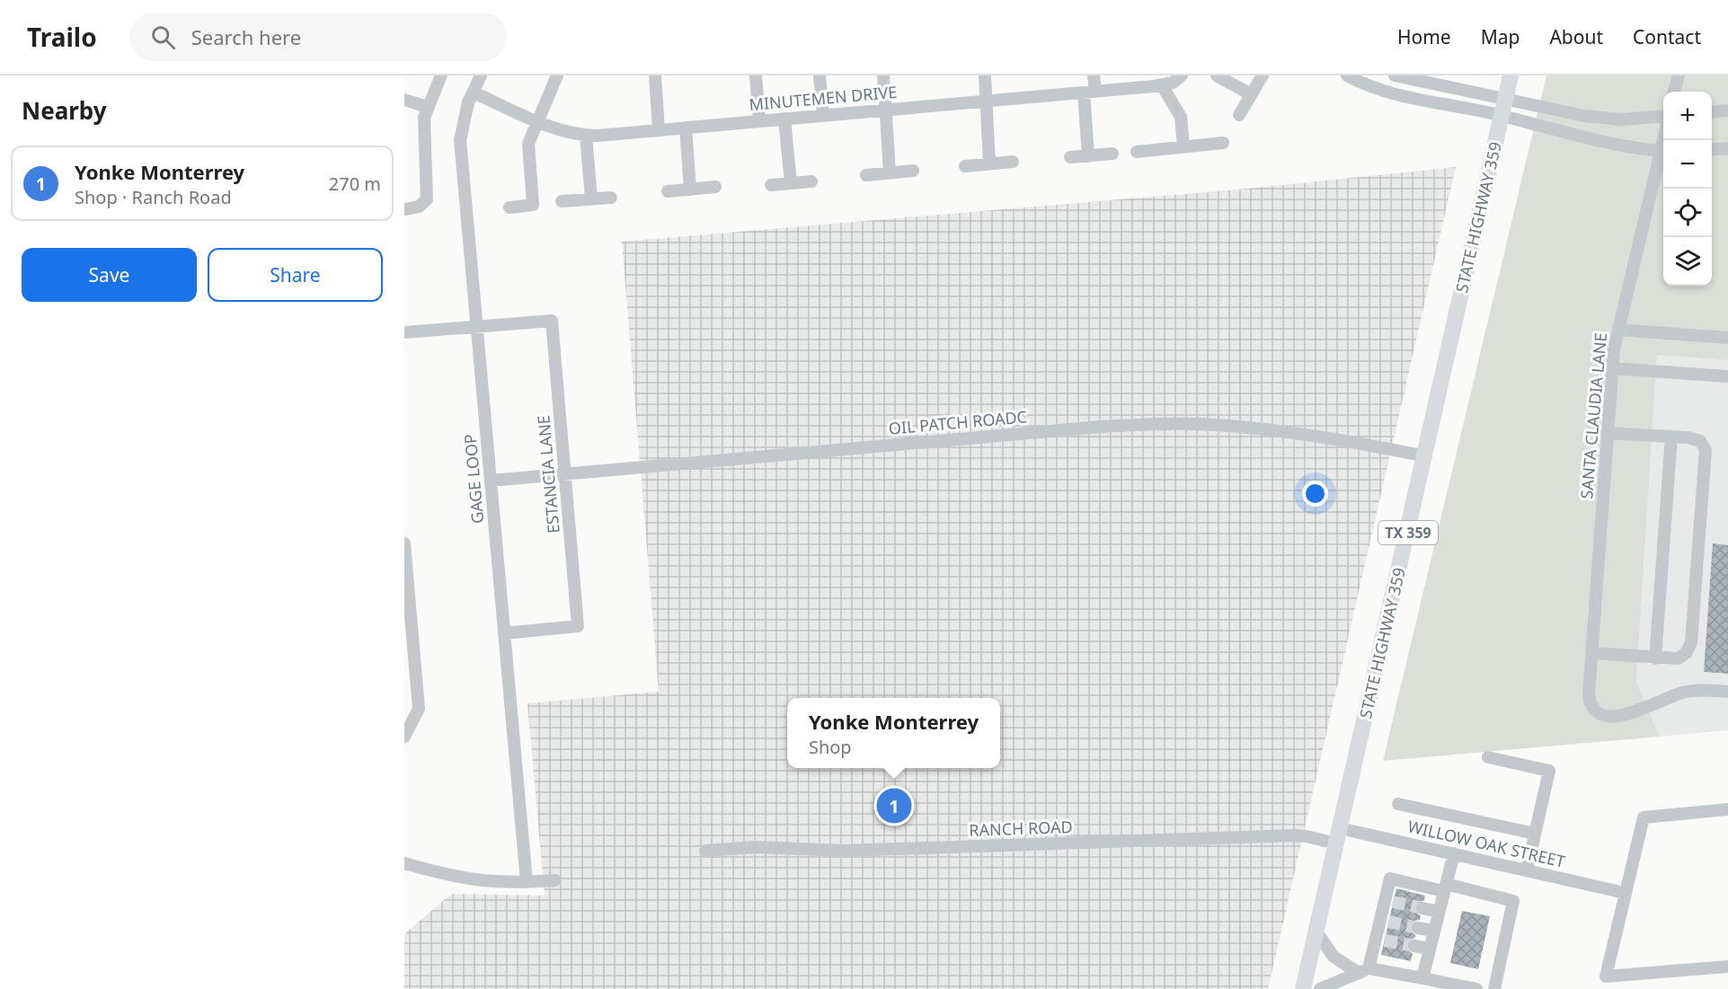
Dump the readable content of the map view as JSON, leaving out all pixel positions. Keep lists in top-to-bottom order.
{
  "streets": {
    "main road": ["STATE HIGHWAY 359", "TX 359"],
    "street": [
      "MINUTEMEN DRIVE",
      "SANTA CLAUDIA LANE",
      "OIL PATCH ROADC",
      "ESTANCIA LANE",
      "GAGE LOOP",
      "RANCH ROAD",
      "WILLOW OAK STREET"
    ]
  },
  "crossings": [
    ["MINUTEMEN DRIVE", "GAGE LOOP"],
    ["STATE HIGHWAY 359", "OIL PATCH ROADC"],
    ["STATE HIGHWAY 359", "RANCH ROAD"],
    ["STATE HIGHWAY 359", "WILLOW OAK STREET"],
    ["OIL PATCH ROADC", "ESTANCIA LANE"],
    ["OIL PATCH ROADC", "GAGE LOOP"],
    ["ESTANCIA LANE", "GAGE LOOP"],
    ["RANCH ROAD", "WILLOW OAK STREET"]
  ],
  "page": {
    "header": "Trailo",
    "search": "Search here",
    "nav": [
      "Home",
      "Map",
      "About",
      "Contact"
    ],
    "heading": "Nearby",
    "map_buttons": ["+", "−"],
    "list": [
      {
        "mark": "1",
        "name": "Yonke Monterrey",
        "note": "Shop · Ranch Road",
        "value": "270 m"
      }
    ],
    "buttons": ["Save", "Share"],
    "popup": ["Yonke Monterrey", "Shop"],
    "pins": "1"
  }
}
